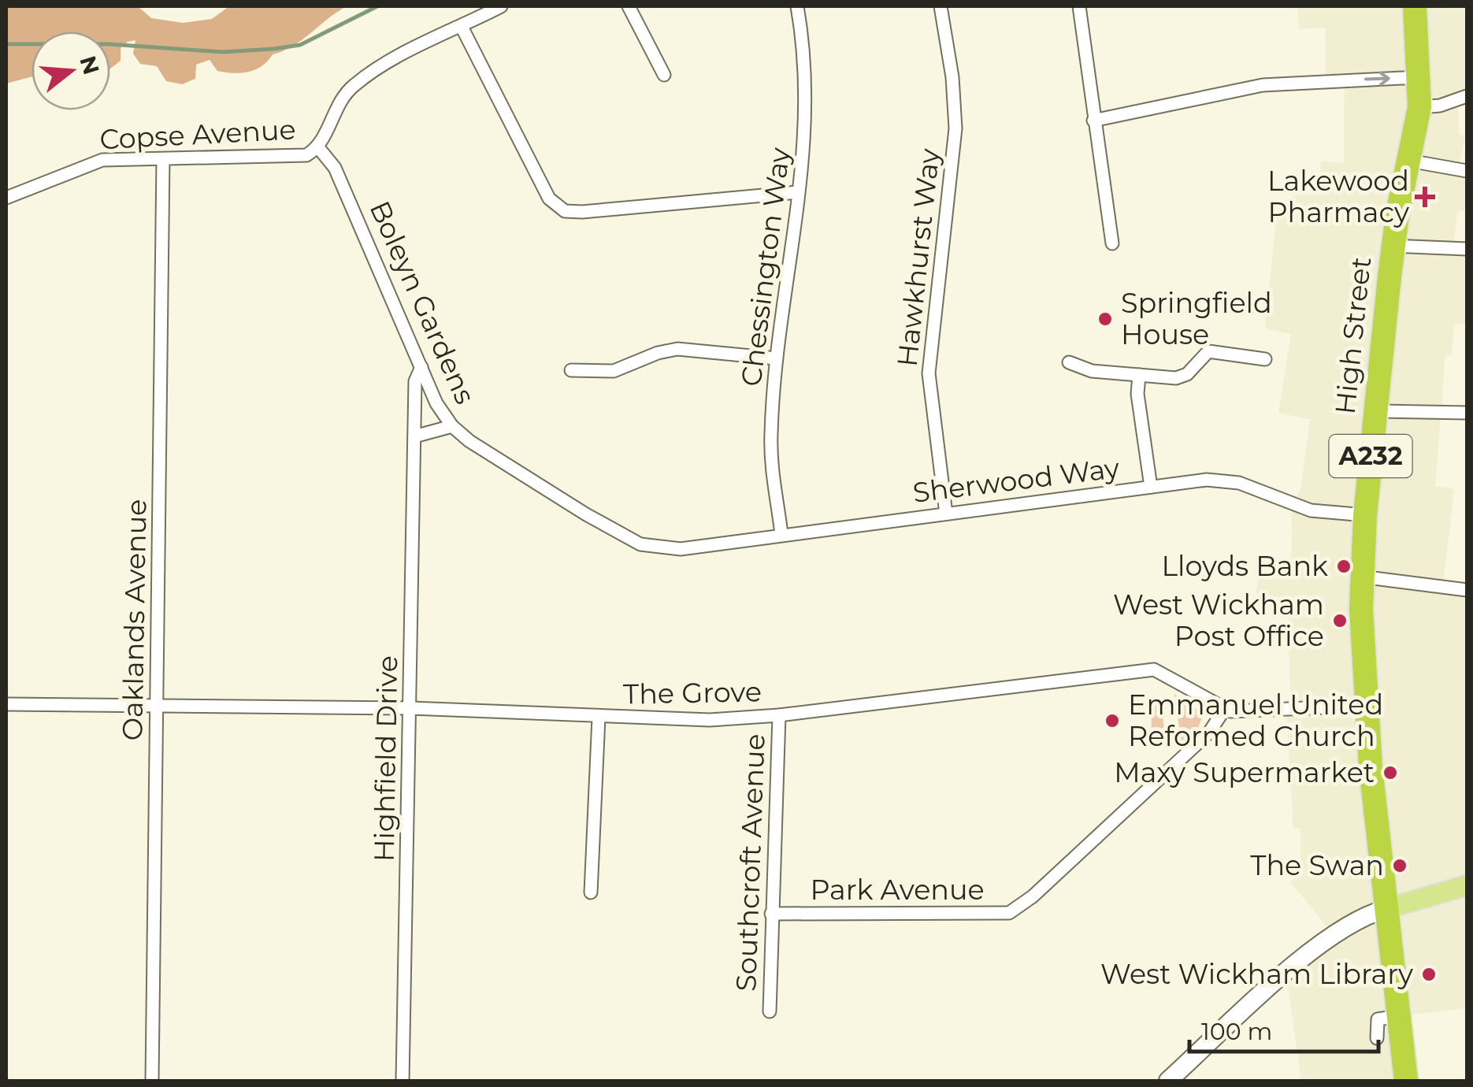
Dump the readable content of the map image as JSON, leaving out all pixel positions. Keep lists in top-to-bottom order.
{
  "streets": {
    "highway": ["High Street", "A232"],
    "street": [
      "Copse Avenue",
      "Hawkhurst Way",
      "Chessington Way",
      "Boleyn Gardens",
      "Sherwood Way",
      "Oaklands Avenue",
      "The Grove",
      "Highfield Drive",
      "Southcroft Avenue",
      "Park Avenue"
    ]
  },
  "crossings": [
    ["Copse Avenue", "Boleyn Gardens"],
    ["Copse Avenue", "Oaklands Avenue"],
    ["Hawkhurst Way", "Sherwood Way"],
    ["Chessington Way", "Sherwood Way"],
    ["Boleyn Gardens", "Sherwood Way"],
    ["Boleyn Gardens", "Highfield Drive"],
    ["High Street", "A232"],
    ["High Street", "Sherwood Way"],
    ["Oaklands Avenue", "The Grove"],
    ["The Grove", "Highfield Drive"],
    ["The Grove", "Southcroft Avenue"],
    ["The Grove", "Park Avenue"],
    ["Southcroft Avenue", "Park Avenue"]
  ],
  "places": {
    "health": ["Lakewood Pharmacy"],
    "other": [
      "Springfield House",
      "Lloyds Bank",
      "West Wickham Post Office",
      "Emmanuel United Reformed Church",
      "Maxy Supermarket",
      "The Swan",
      "West Wickham Library"
    ]
  },
  "scale_bar": "100 m",
  "north": "right"
}
